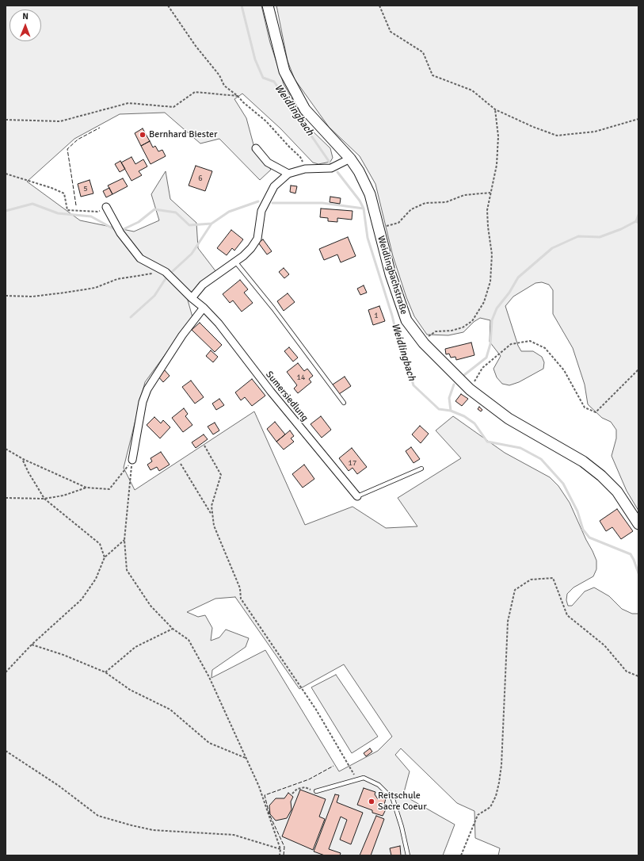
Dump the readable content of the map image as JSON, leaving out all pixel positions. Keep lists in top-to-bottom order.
{
  "streets": {
    "main road": ["Weidlingbachstraße"],
    "street": ["Sumersiedlung"]
  },
  "water": ["Weidlingbach"],
  "places": ["Bernhard Biester", "Reitschule Sacre Coeur"],
  "house_numbers": [
    "6",
    "5",
    "1",
    "14",
    "17"
  ],
  "north": "top"
}
